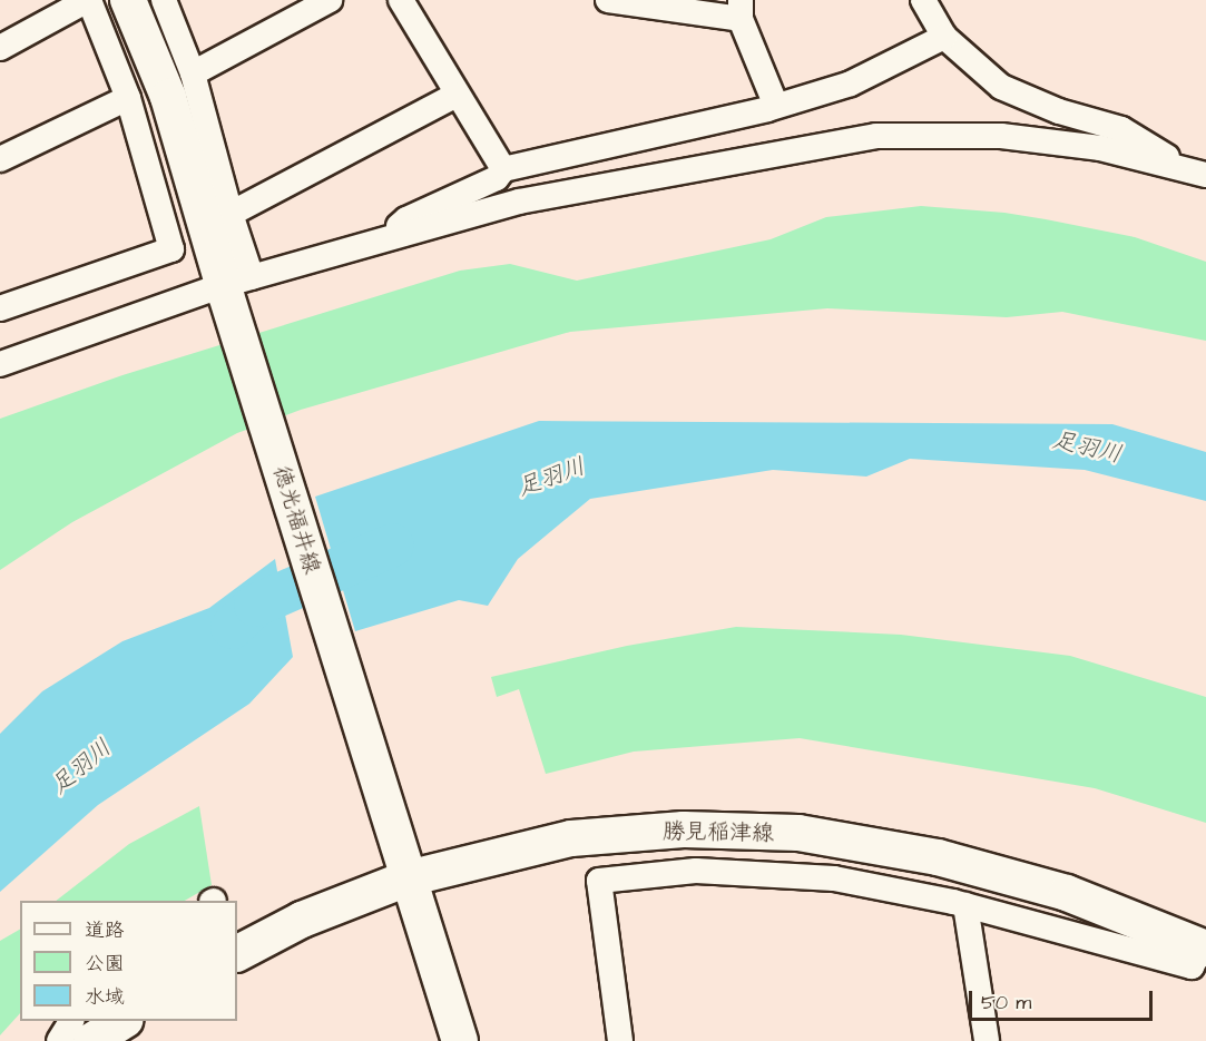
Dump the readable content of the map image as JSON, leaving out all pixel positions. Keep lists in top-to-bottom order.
{
  "streets": {
    "main road": ["徳光福井線", "勝見稲津線"]
  },
  "crossings": [
    ["徳光福井線", "勝見稲津線"]
  ],
  "water": ["足羽川"],
  "legend": ["道路", "公園", "水域"],
  "scale_bar": "50 m"
}
